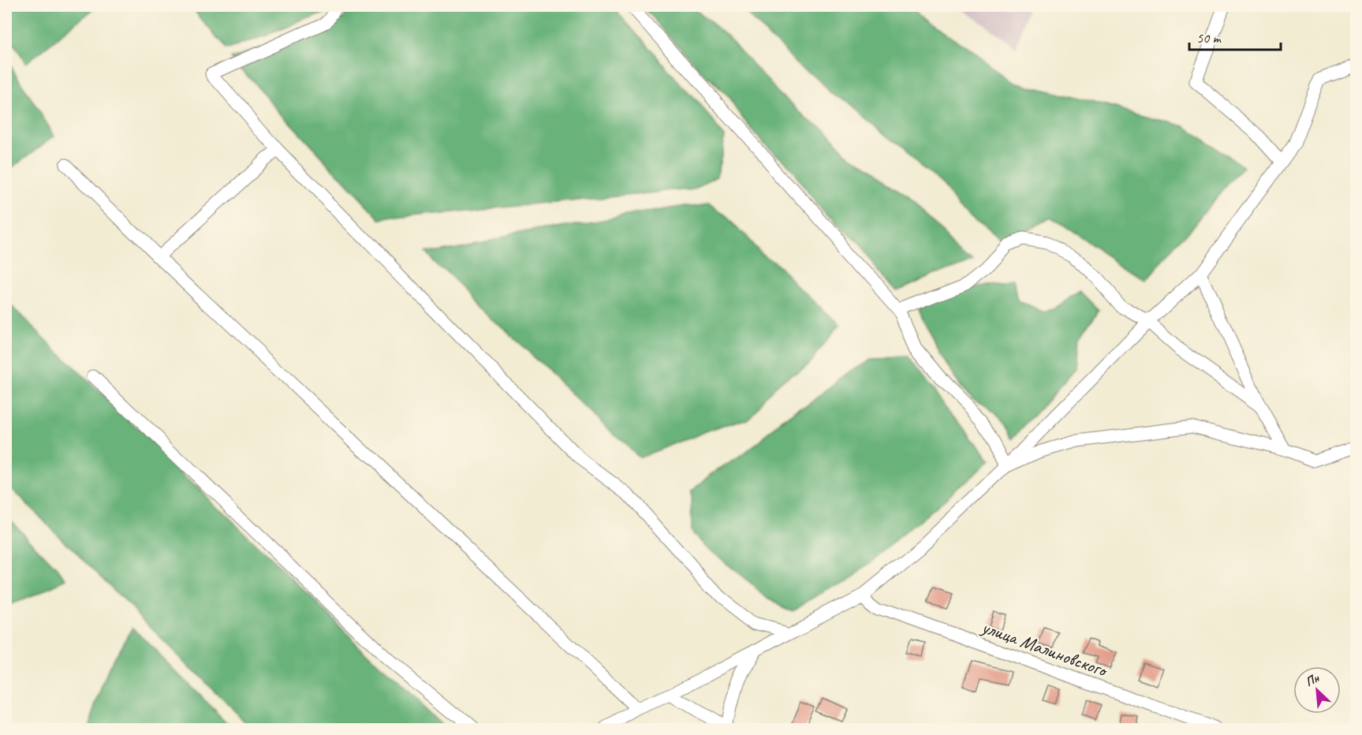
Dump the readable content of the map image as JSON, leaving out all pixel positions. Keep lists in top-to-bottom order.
{
  "streets": {
    "street": ["улица Малиновского"]
  },
  "scale_bar": "50 m",
  "north": "top left"
}
